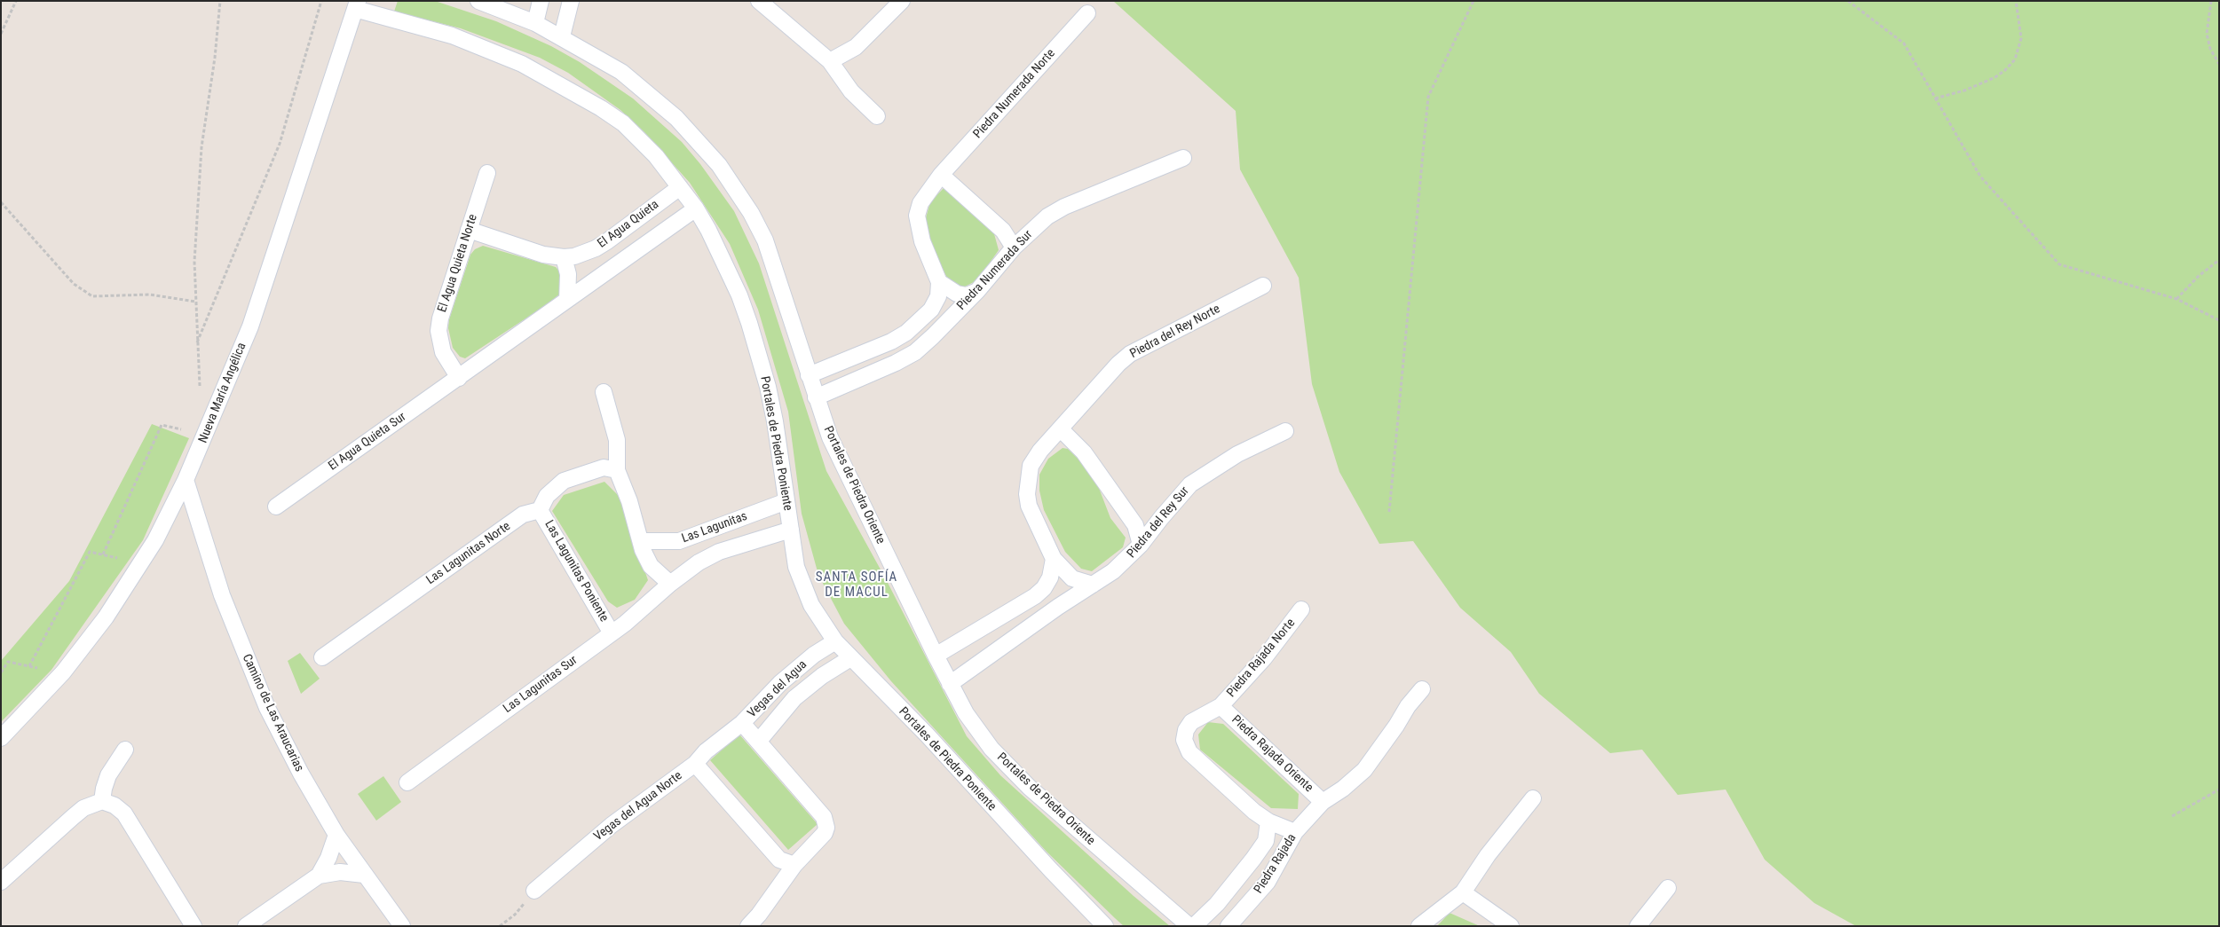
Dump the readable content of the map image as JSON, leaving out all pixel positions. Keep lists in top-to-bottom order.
{
  "streets": {
    "street": [
      "Piedra Numerada Norte",
      "El Agua Quieta",
      "El Agua Quieta Norte",
      "Piedra Numerada Sur",
      "Piedra del Rey Norte",
      "Nueva María Angélica",
      "El Agua Quieta Sur",
      "Portales de Piedra Poniente",
      "Portales de Piedra Oriente",
      "Piedra del Rey Sur",
      "Las Lagunitas",
      "Las Lagunitas Norte",
      "Las Lagunitas Poniente",
      "Piedra Rajada Norte",
      "Las Lagunitas Sur",
      "Vegas del Agua",
      "Camino de Las Araucarias",
      "Piedra Rajada Oriente",
      "Vegas del Agua Norte",
      "Piedra Rajada"
    ]
  },
  "crossings": [
    ["El Agua Quieta", "Portales de Piedra Poniente"],
    ["El Agua Quieta Norte", "El Agua Quieta Sur"],
    ["Piedra Numerada Sur", "Portales de Piedra Oriente"],
    ["Piedra del Rey Norte", "Piedra del Rey Sur"],
    ["Nueva María Angélica", "Portales de Piedra Poniente"],
    ["Nueva María Angélica", "Camino de Las Araucarias"],
    ["Portales de Piedra Poniente", "Las Lagunitas"],
    ["Portales de Piedra Poniente", "Vegas del Agua"],
    ["Portales de Piedra Oriente", "Piedra del Rey Sur"],
    ["Las Lagunitas", "Las Lagunitas Sur"],
    ["Las Lagunitas Norte", "Las Lagunitas Poniente"],
    ["Las Lagunitas Poniente", "Las Lagunitas Sur"],
    ["Piedra Rajada Norte", "Piedra Rajada Oriente"],
    ["Vegas del Agua", "Vegas del Agua Norte"],
    ["Piedra Rajada Oriente", "Piedra Rajada"]
  ],
  "districts": ["SANTA SOFÍA DE MACUL"]
}
